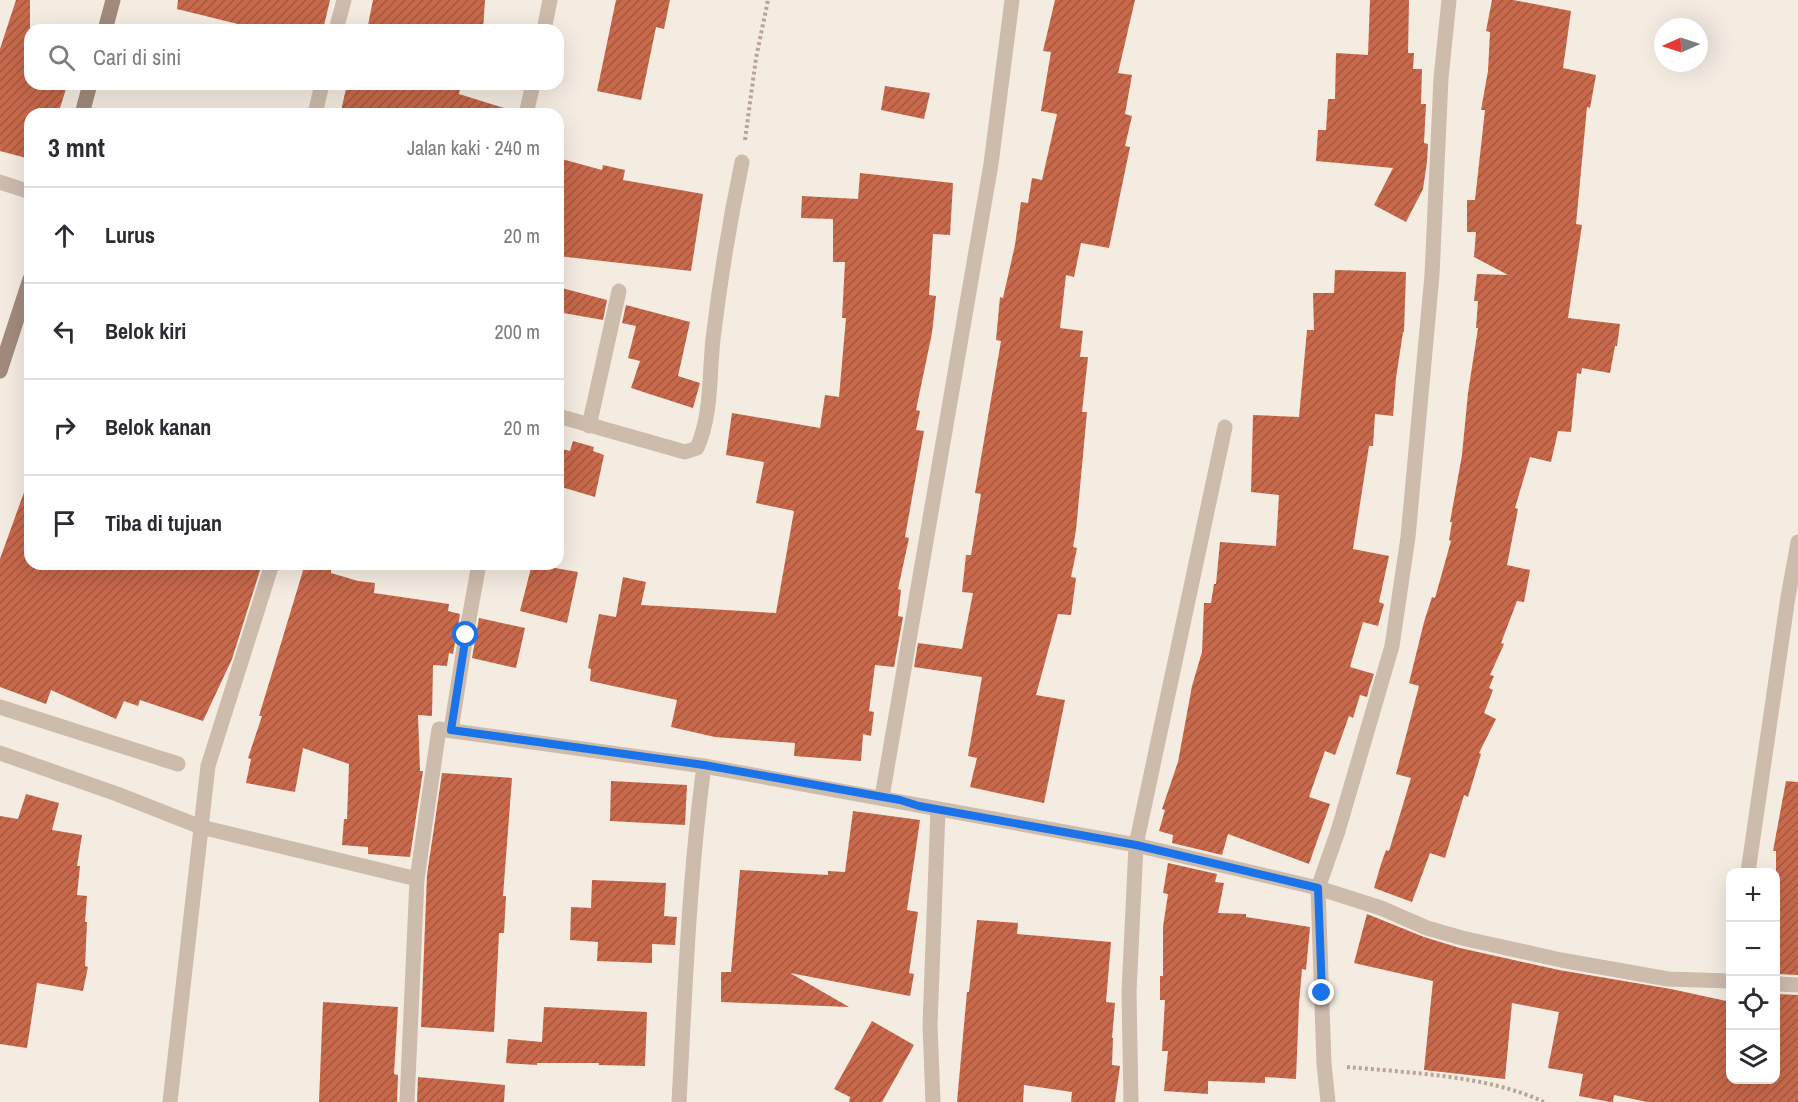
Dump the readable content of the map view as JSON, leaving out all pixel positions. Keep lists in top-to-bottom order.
{
  "north": "left",
  "page": {
    "search": "Cari di sini",
    "heading": ["3 mnt", "Jalan kaki · 240 m"],
    "list": [
      ["Lurus", "20 m"],
      ["Belok kiri", "200 m"],
      ["Belok kanan", "20 m"],
      "Tiba di tujuan"
    ],
    "map_buttons": ["+", "−"]
  }
}
